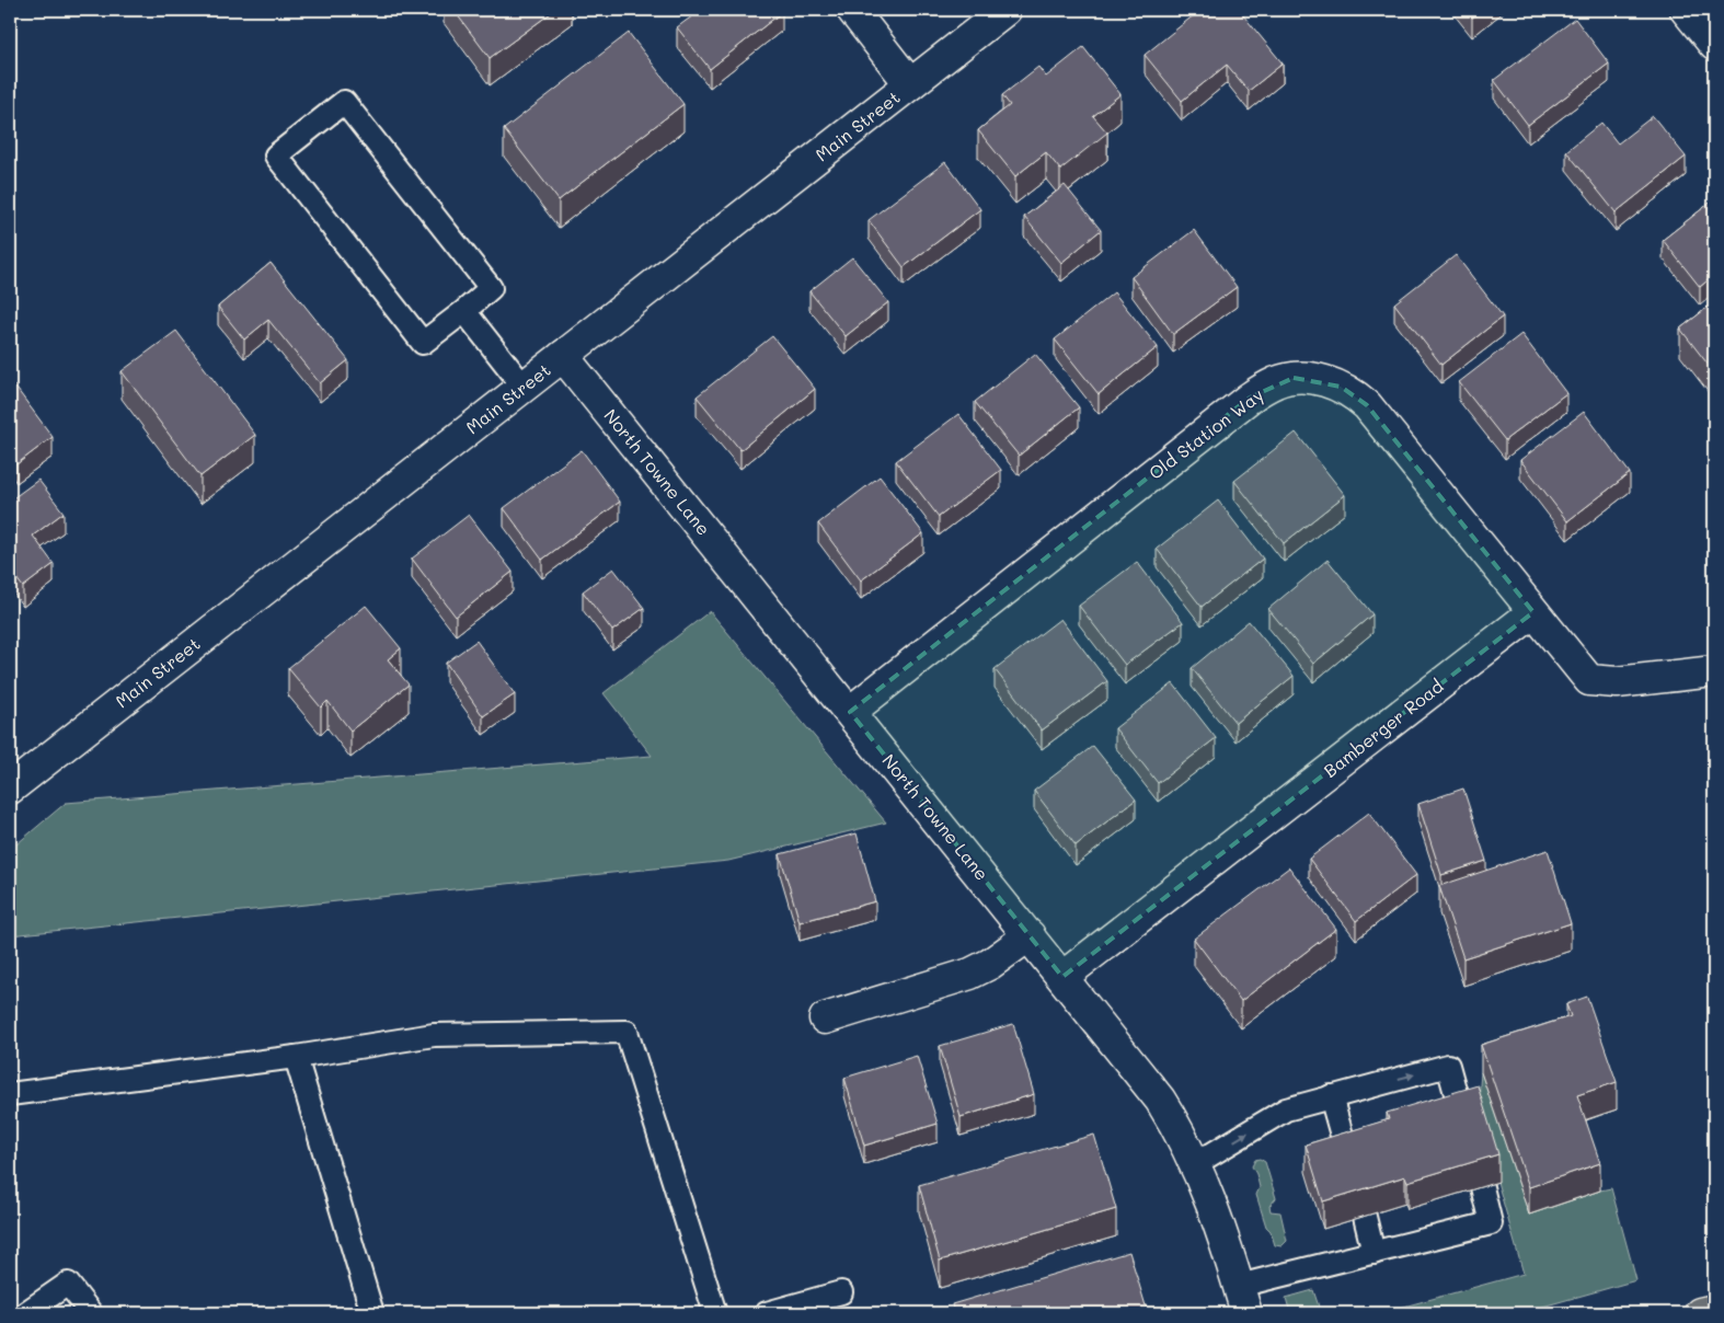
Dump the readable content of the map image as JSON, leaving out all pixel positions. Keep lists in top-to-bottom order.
{
  "streets": {
    "street": [
      "Main Street",
      "Old Station Way",
      "North Towne Lane",
      "Bamberger Road"
    ]
  },
  "crossings": [
    ["Main Street", "North Towne Lane"],
    ["Old Station Way", "North Towne Lane"],
    ["Old Station Way", "Bamberger Road"],
    ["North Towne Lane", "Bamberger Road"]
  ]
}
